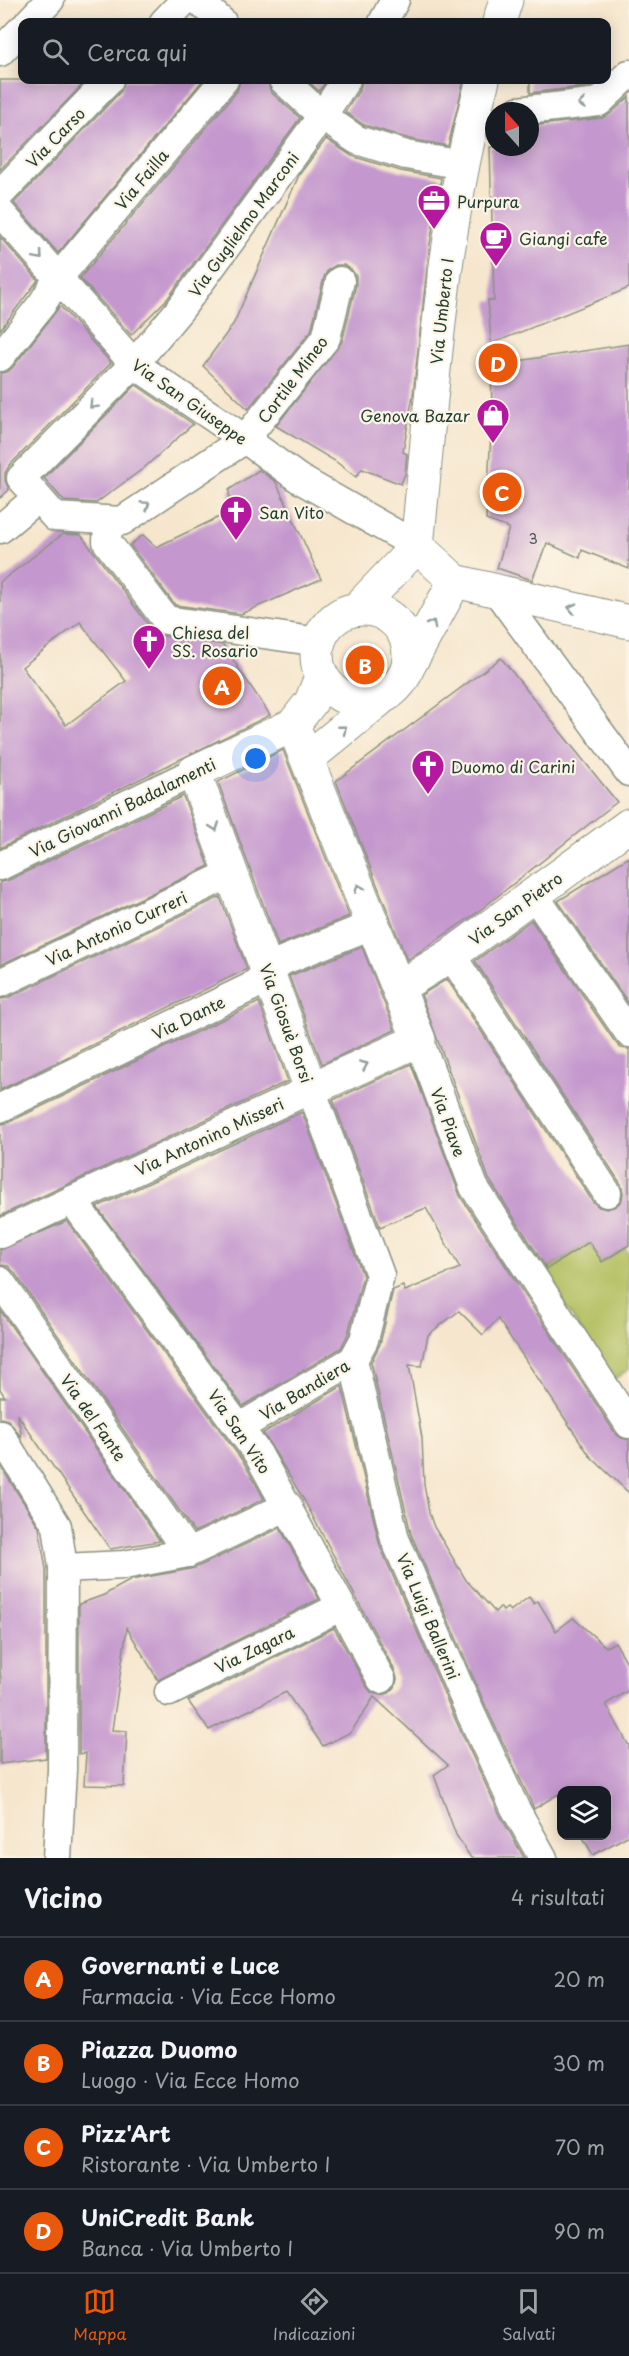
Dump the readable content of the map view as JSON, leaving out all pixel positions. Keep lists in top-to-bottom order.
{
  "streets": {
    "street": [
      "Via Carso",
      "Via Failla",
      "Via Guglielmo Marconi",
      "Via Umberto I",
      "Cortile Mineo",
      "Via San Giuseppe",
      "Via Giovanni Badalamenti",
      "Via San Pietro",
      "Via Antonio Curreri",
      "Via Dante",
      "Via Giosuè Borsi",
      "Via Piave",
      "Via Antonino Misseri",
      "Via Bandiera",
      "Via del Fante",
      "Via San Vito",
      "Via Luigi Ballerini",
      "Via Zagara"
    ]
  },
  "crossings": [
    ["Via Failla", "Via San Giuseppe"],
    ["Via Guglielmo Marconi", "Cortile Mineo"],
    ["Via Guglielmo Marconi", "Via San Giuseppe"],
    ["Via Umberto I", "Via San Giuseppe"],
    ["Cortile Mineo", "Via San Giuseppe"],
    ["Via Giovanni Badalamenti", "Via Giosuè Borsi"],
    ["Via Giovanni Badalamenti", "Via Piave"],
    ["Via San Pietro", "Via Piave"],
    ["Via Antonio Curreri", "Via Giosuè Borsi"],
    ["Via Dante", "Via Giosuè Borsi"],
    ["Via Dante", "Via Piave"],
    ["Via Giosuè Borsi", "Via Antonino Misseri"],
    ["Via Giosuè Borsi", "Via Bandiera"],
    ["Via Piave", "Via Antonino Misseri"],
    ["Via Antonino Misseri", "Via San Vito"],
    ["Via Bandiera", "Via San Vito"],
    ["Via Bandiera", "Via Luigi Ballerini"],
    ["Via San Vito", "Via Zagara"]
  ],
  "places": {
    "office": ["Purpura"],
    "cafe": ["Giangi cafe"],
    "shop": ["Genova Bazar"],
    "church": ["San Vito", "Chiesa del SS. Rosario", "Duomo di Carini"]
  },
  "house_numbers": ["3"],
  "north": "top",
  "page": {
    "search": "Cerca qui",
    "pins": [
      "D",
      "C",
      "B",
      "A"
    ],
    "heading": ["Vicino", "4 risultati"],
    "list": [
      {
        "mark": "A",
        "name": "Governanti e Luce",
        "note": "Farmacia · Via Ecce Homo",
        "value": "20 m"
      },
      {
        "mark": "B",
        "name": "Piazza Duomo",
        "note": "Luogo · Via Ecce Homo",
        "value": "30 m"
      },
      {
        "mark": "C",
        "name": "Pizz'Art",
        "note": "Ristorante · Via Umberto I",
        "value": "70 m"
      },
      {
        "mark": "D",
        "name": "UniCredit Bank",
        "note": "Banca · Via Umberto I",
        "value": "90 m"
      }
    ],
    "nav": ["Mappa", "Indicazioni", "Salvati"]
  }
}
